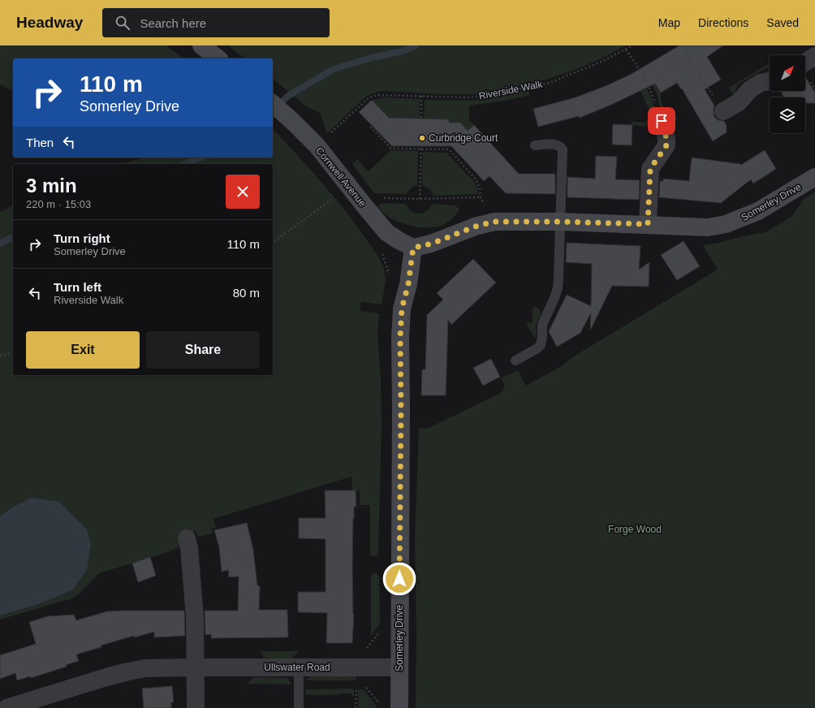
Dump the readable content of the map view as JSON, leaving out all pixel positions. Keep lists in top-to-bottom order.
{
  "streets": {
    "street": ["Cornwell Avenue", "Somerley Drive", "Ullswater Road"],
    "path": ["Riverside Walk"]
  },
  "crossings": [
    ["Riverside Walk", "Cornwell Avenue"],
    ["Cornwell Avenue", "Somerley Drive"],
    ["Somerley Drive", "Ullswater Road"]
  ],
  "parks": ["Forge Wood"],
  "places": ["Curbridge Court"],
  "north": "top right",
  "page": {
    "header": "Headway",
    "search": "Search here",
    "nav": ["Map", "Directions", "Saved"],
    "turn": ["110 m", "Somerley Drive"],
    "then": "Then",
    "heading": ["3 min", "220 m · 15:03"],
    "list": [
      {
        "name": "Turn right",
        "note": "Somerley Drive",
        "value": "110 m"
      },
      {
        "name": "Turn left",
        "note": "Riverside Walk",
        "value": "80 m"
      }
    ],
    "buttons": ["Exit", "Share"]
  }
}
